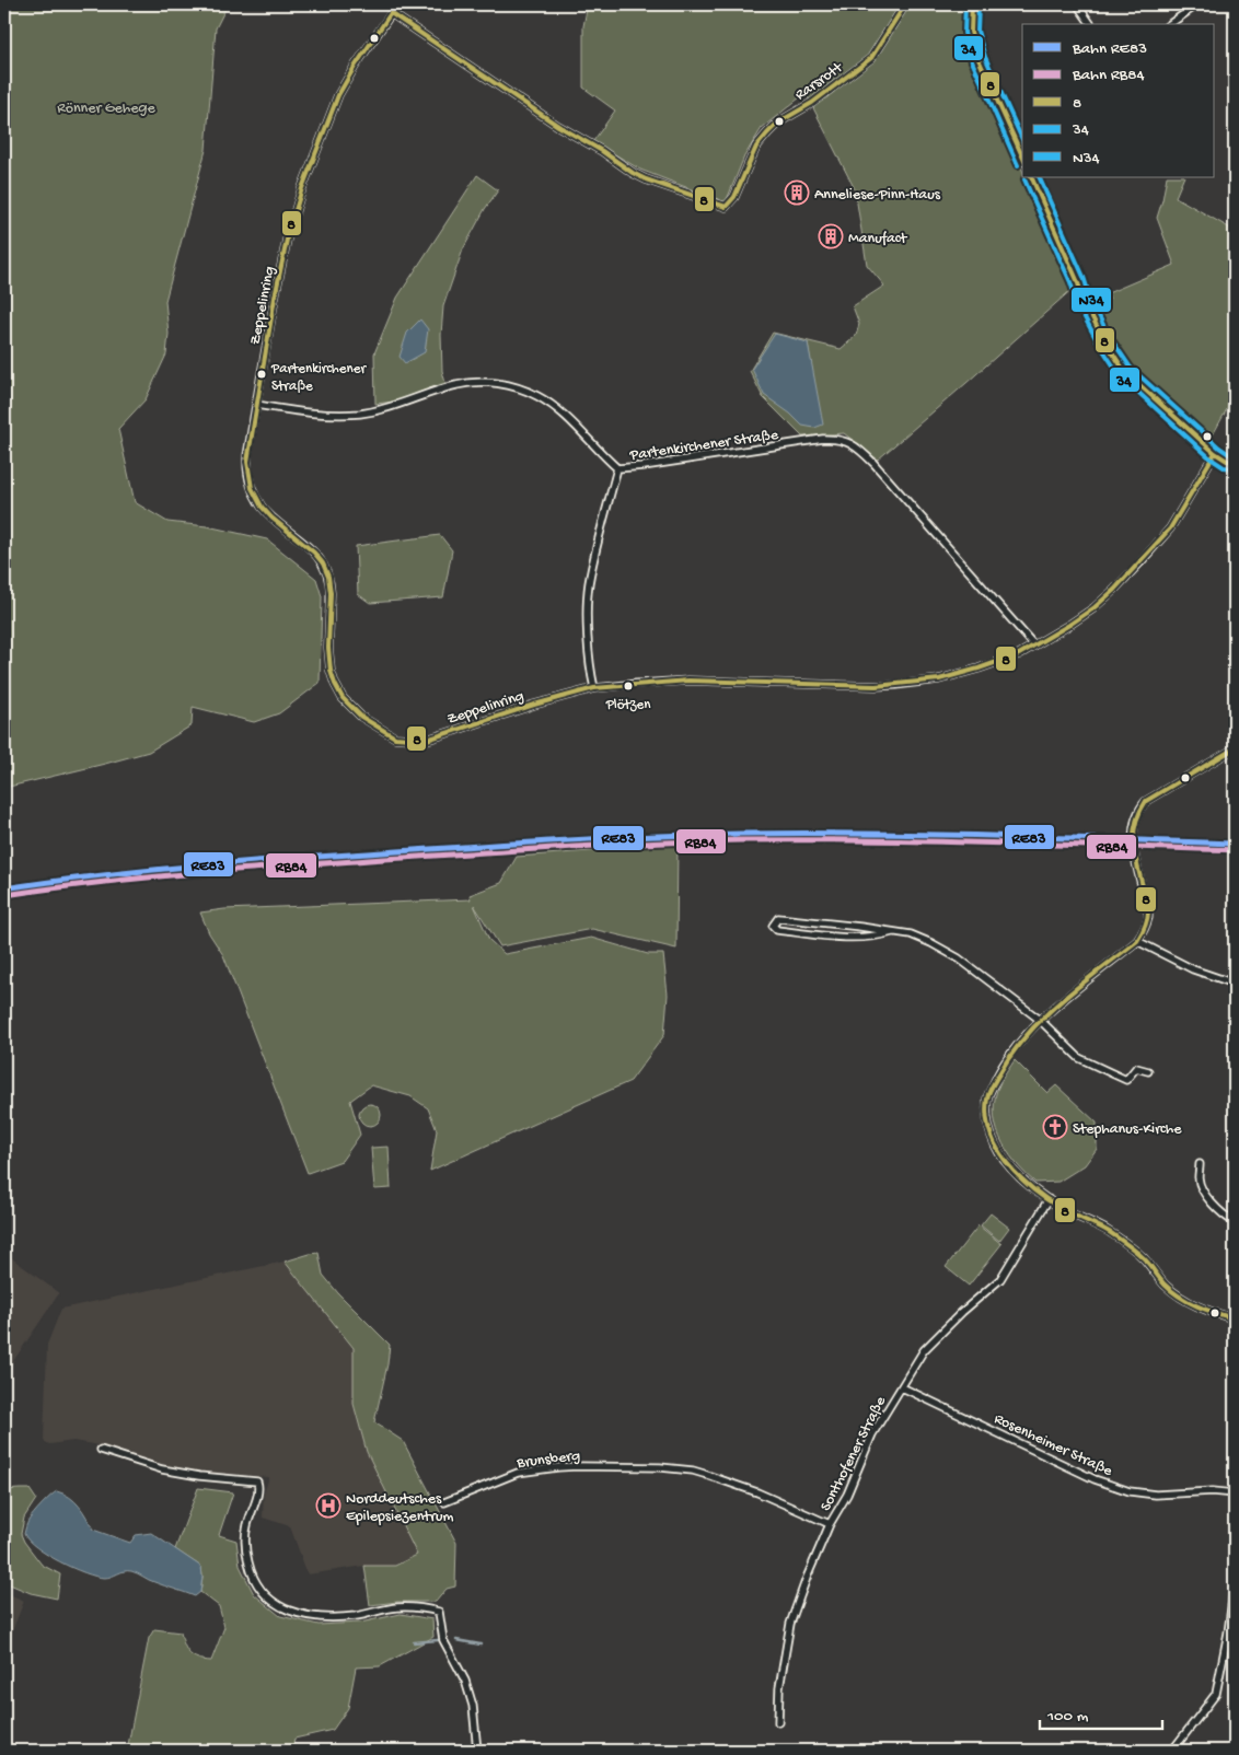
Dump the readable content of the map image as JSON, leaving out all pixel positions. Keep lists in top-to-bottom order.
{
  "streets": {
    "street": [
      "Rarsrott",
      "Zeppelinring",
      "Partenkirchener Straße",
      "Rosenheimer Straße",
      "Sonthofener Straße",
      "Brunsberg"
    ]
  },
  "crossings": [
    ["Rarsrott", "Zeppelinring"],
    ["Zeppelinring", "Partenkirchener Straße"],
    ["Rosenheimer Straße", "Sonthofener Straße"],
    ["Sonthofener Straße", "Brunsberg"]
  ],
  "parks": ["Rönner Gehege"],
  "places": {
    "building": ["Anneliese-Pinn-Haus", "Manufact"],
    "other": ["Partenkirchener Straße", "Plötzen"],
    "church": ["Stephanus-Kirche"],
    "hospital": ["Norddeutsches Epilepsiezentrum"]
  },
  "lines": [
    "transit line 8",
    "transit line 34",
    "transit line N34",
    "rail line RE83",
    "rail line RB84"
  ],
  "legend": [
    "Bahn RE83",
    "Bahn RB84",
    "8",
    "34",
    "N34"
  ],
  "scale_bar": "100 m"
}
